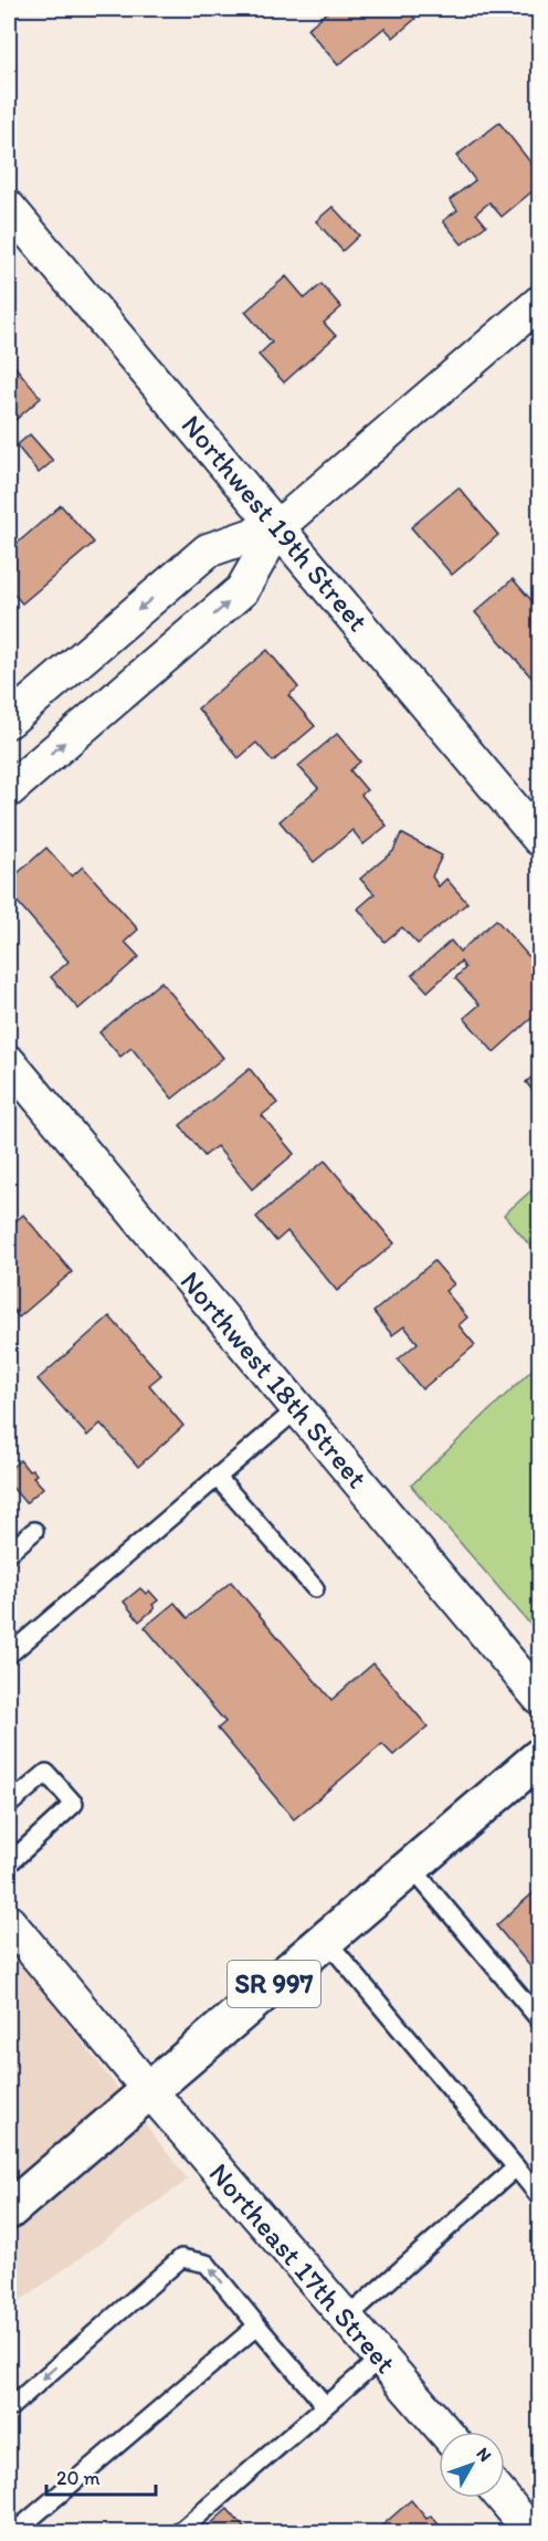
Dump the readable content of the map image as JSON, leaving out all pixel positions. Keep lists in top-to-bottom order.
{
  "streets": {
    "highway": ["SR 997"],
    "street": ["Northwest 19th Street", "Northwest 18th Street", "Northeast 17th Street"]
  },
  "crossings": [
    ["SR 997", "Northeast 17th Street"]
  ],
  "scale_bar": "20 m",
  "north": "top right"
}
